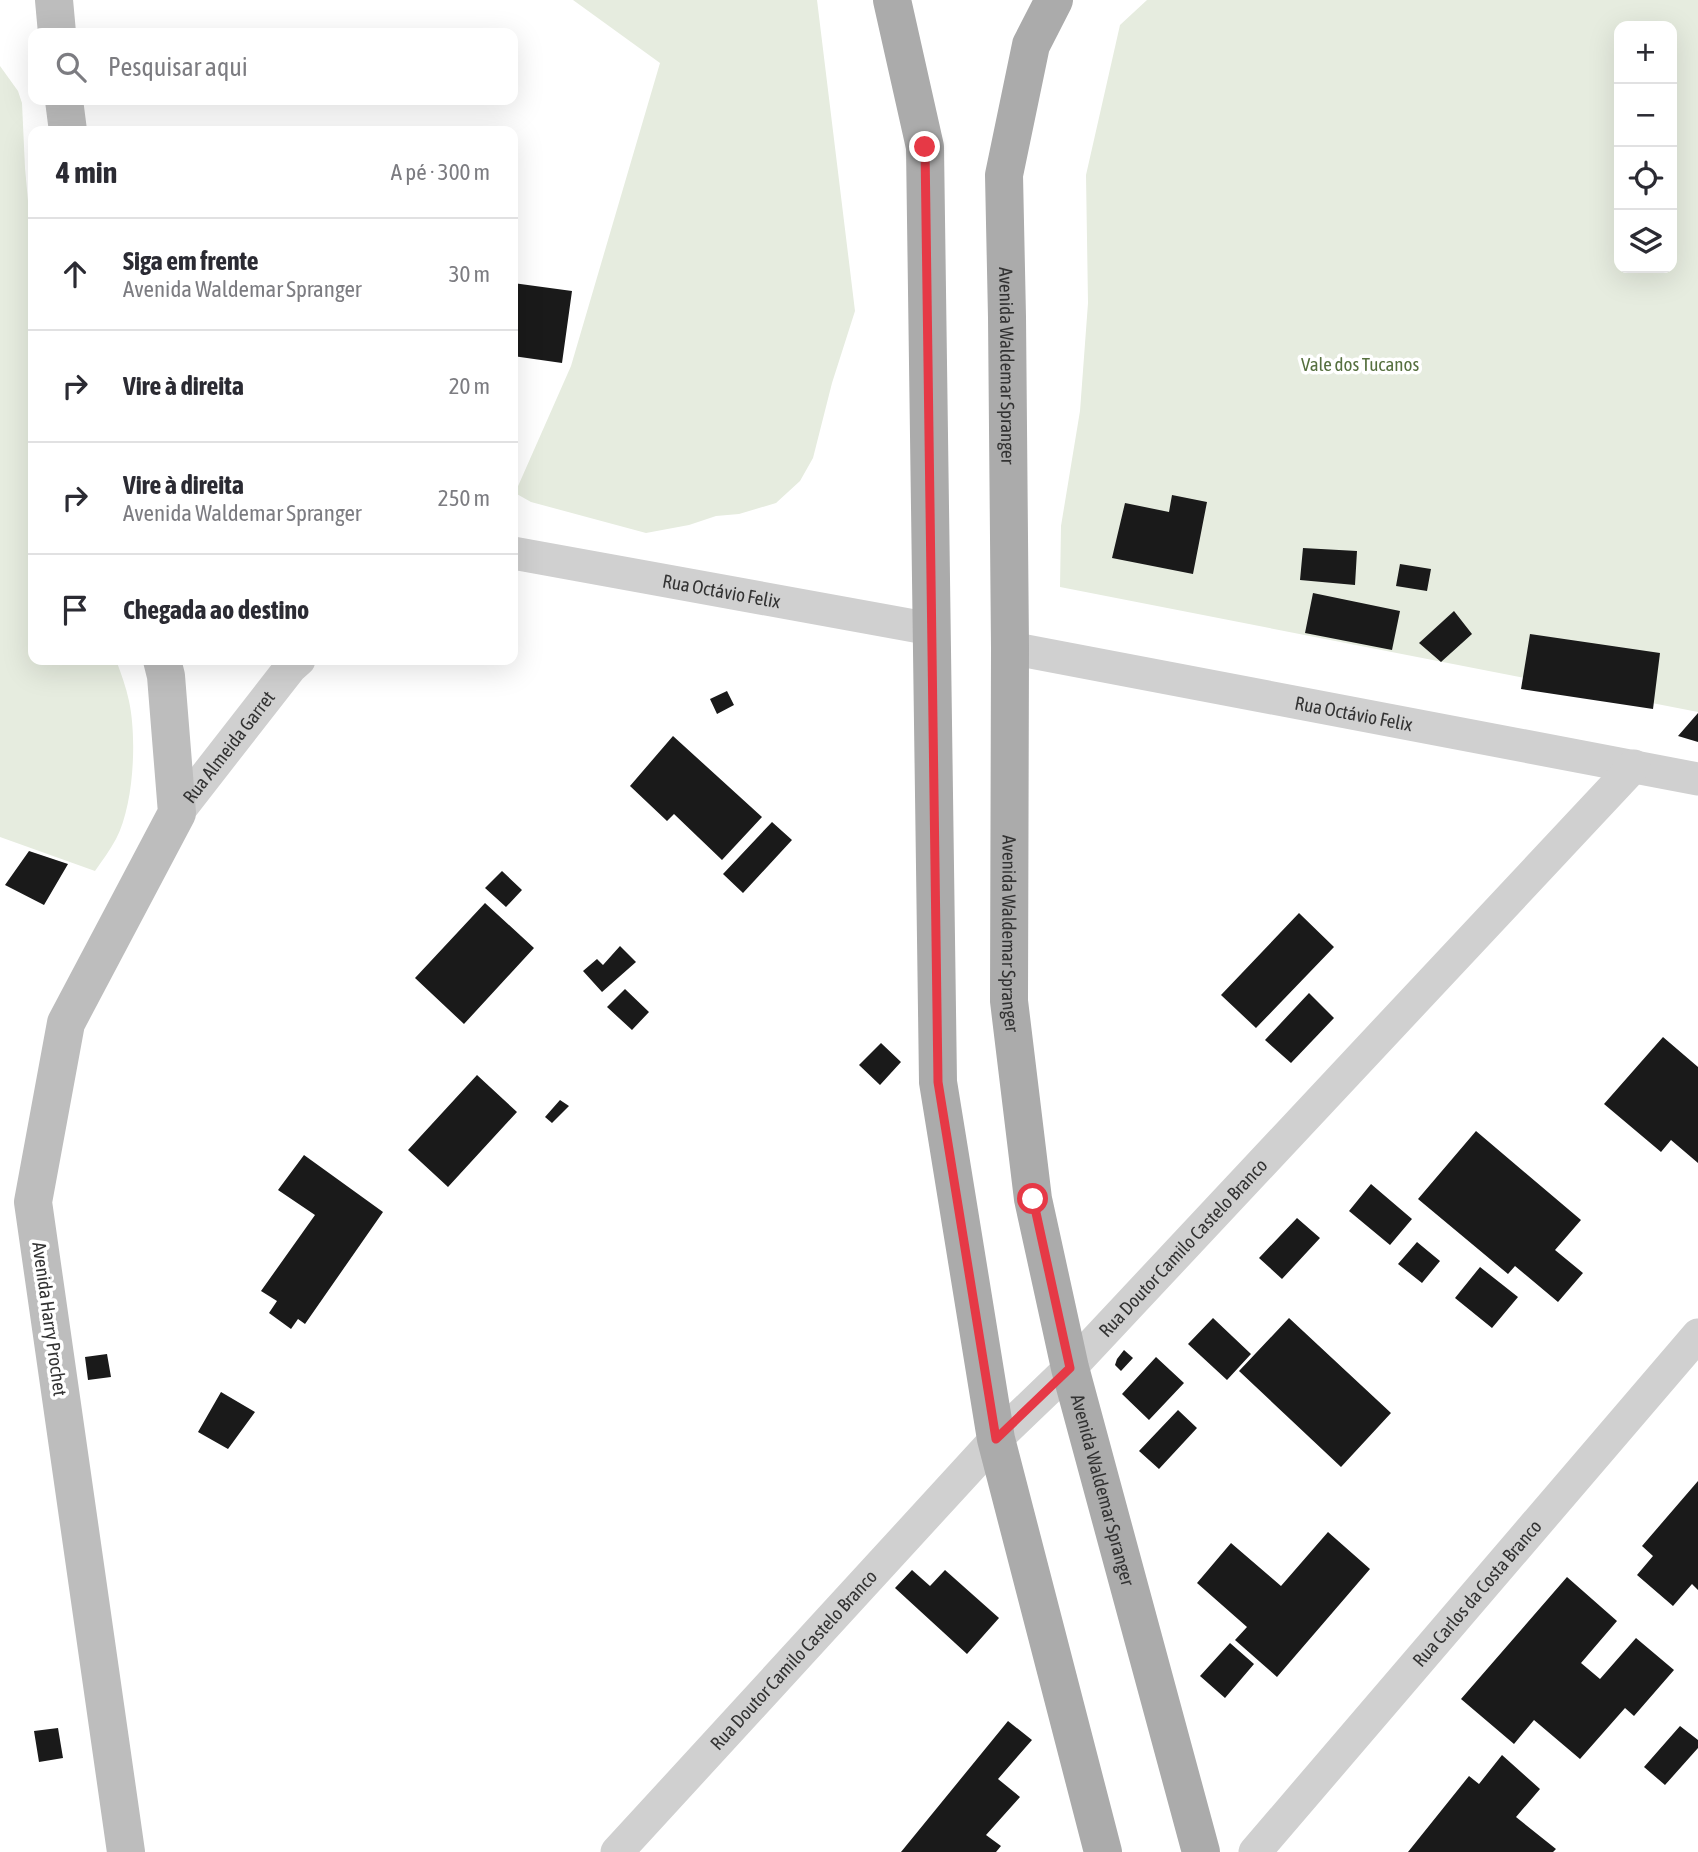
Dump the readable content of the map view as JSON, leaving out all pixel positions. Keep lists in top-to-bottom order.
{
  "streets": {
    "main road": ["Avenida Waldemar Spranger"],
    "street": [
      "Rua Octávio Felix",
      "Rua Almeida Garret",
      "Rua Doutor Camilo Castelo Branco",
      "Avenida Harry Prochet",
      "Rua Carlos da Costa Branco"
    ]
  },
  "crossings": [
    ["Avenida Waldemar Spranger", "Rua Octávio Felix"],
    ["Avenida Waldemar Spranger", "Rua Doutor Camilo Castelo Branco"],
    ["Rua Octávio Felix", "Rua Doutor Camilo Castelo Branco"],
    ["Rua Almeida Garret", "Avenida Harry Prochet"]
  ],
  "parks": ["Vale dos Tucanos"],
  "page": {
    "map_buttons": ["+", "−"],
    "search": "Pesquisar aqui",
    "heading": ["4 min", "A pé · 300 m"],
    "list": [
      ["Siga em frente", "Avenida Waldemar Spranger", "30 m"],
      ["Vire à direita", "20 m"],
      ["Vire à direita", "Avenida Waldemar Spranger", "250 m"],
      "Chegada ao destino"
    ]
  }
}
